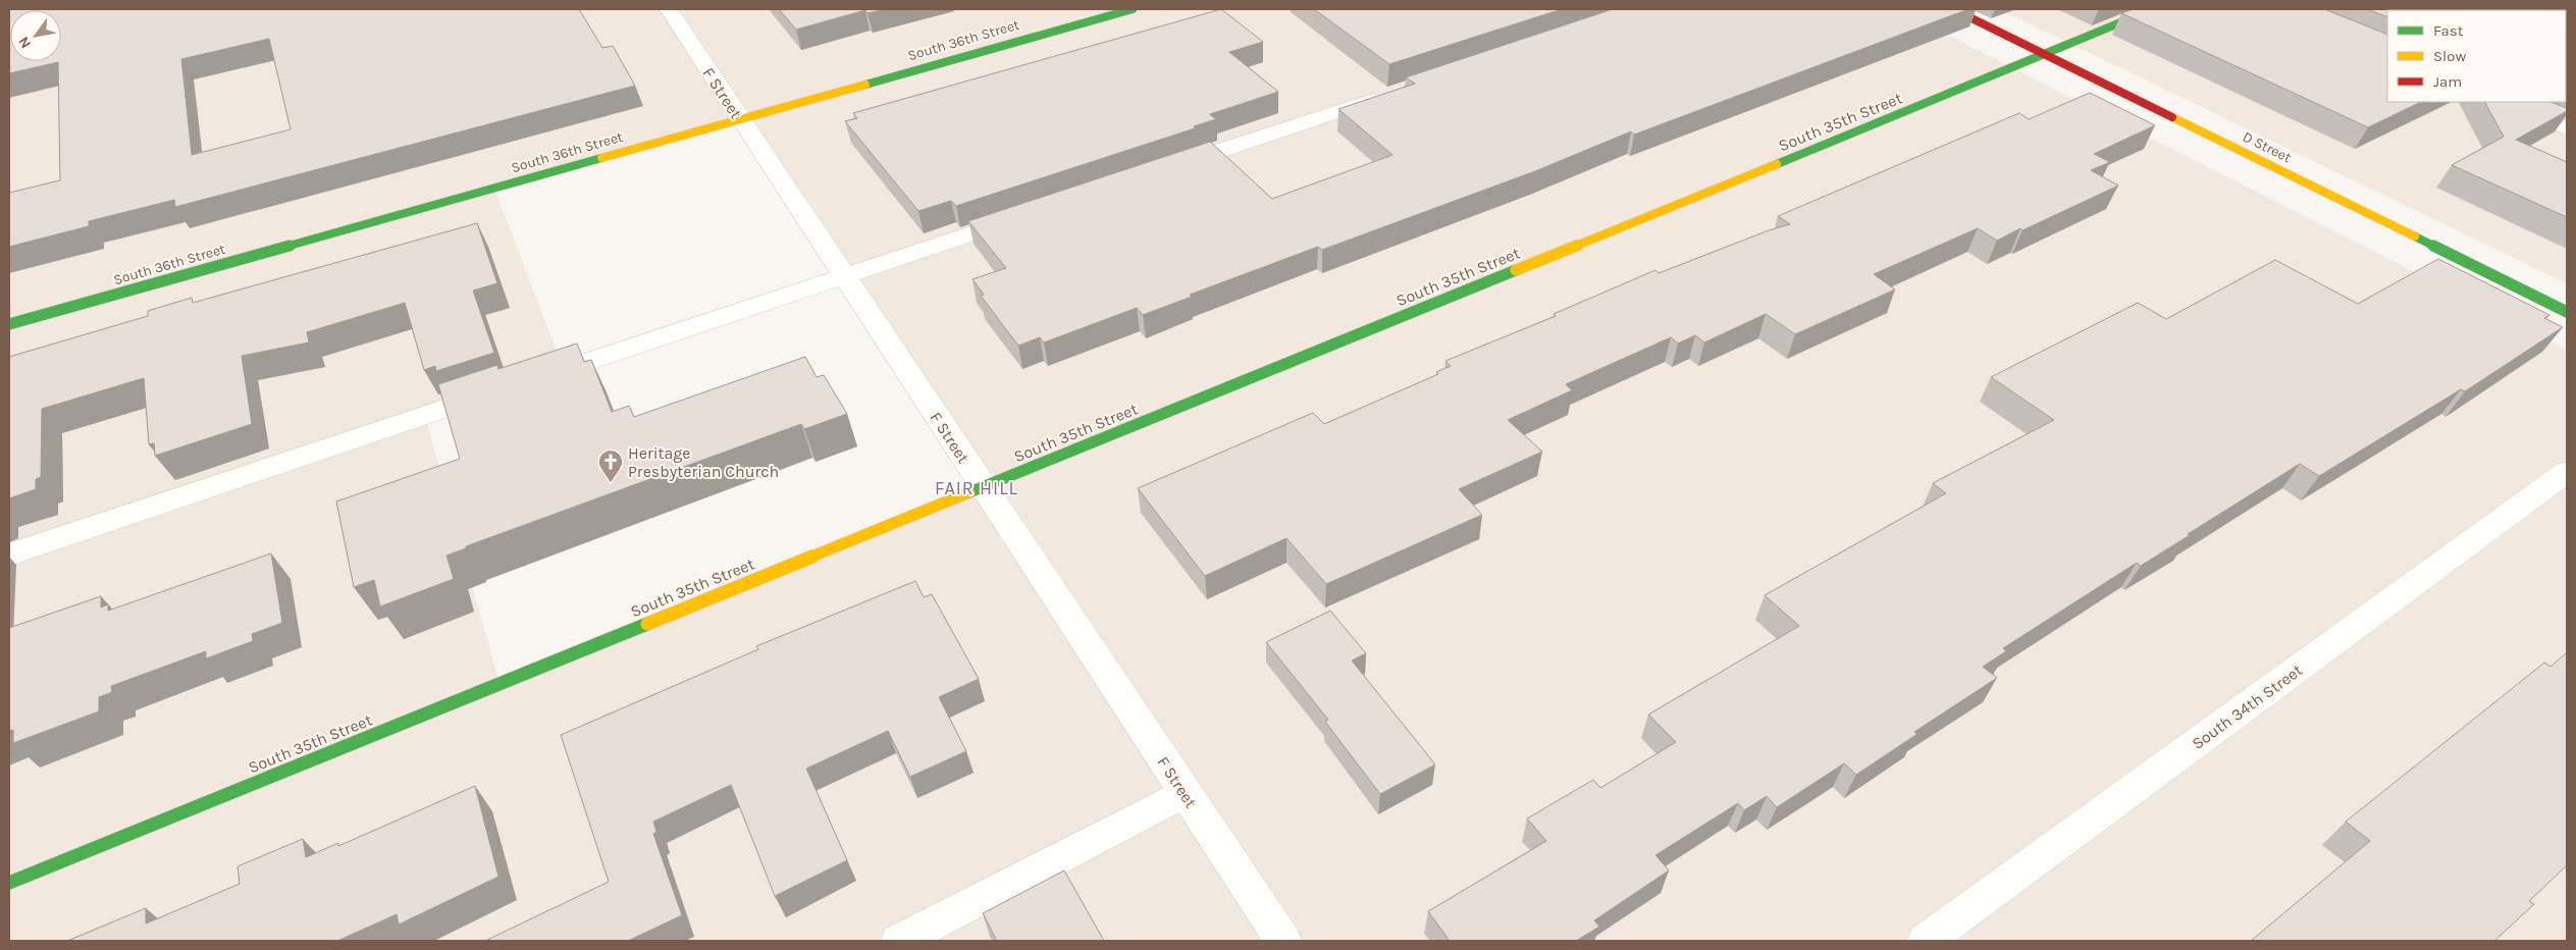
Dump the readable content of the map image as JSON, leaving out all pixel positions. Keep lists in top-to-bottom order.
{
  "streets": {
    "street": [
      "South 36th Street",
      "F Street",
      "South 35th Street",
      "D Street",
      "South 34th Street"
    ]
  },
  "crossings": [
    ["South 36th Street", "F Street"],
    ["F Street", "South 35th Street"],
    ["South 35th Street", "D Street"]
  ],
  "districts": ["FAIR HILL"],
  "places": {
    "church": ["Heritage Presbyterian Church"]
  },
  "legend": ["Fast", "Slow", "Jam"],
  "north": "bottom left"
}
